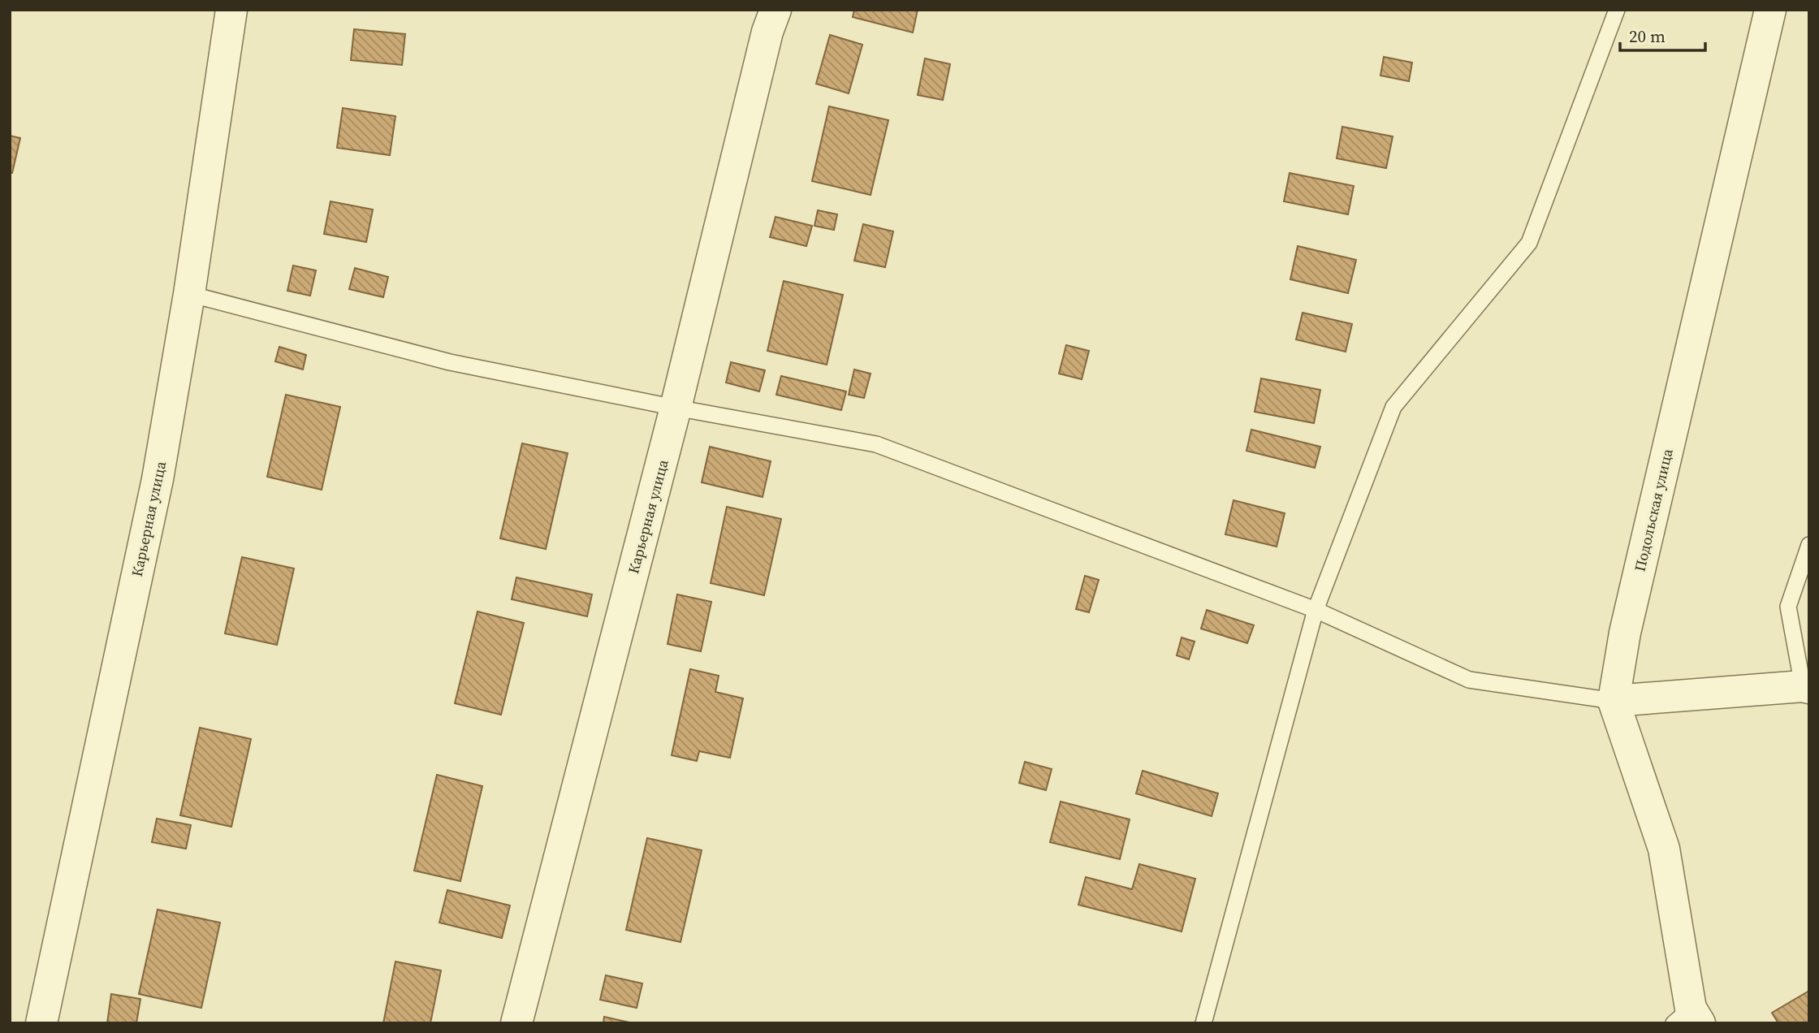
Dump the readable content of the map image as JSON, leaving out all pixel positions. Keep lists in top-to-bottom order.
{
  "streets": {
    "street": ["Подольская улица", "Карьерная улица"]
  },
  "scale_bar": "20 m"
}
